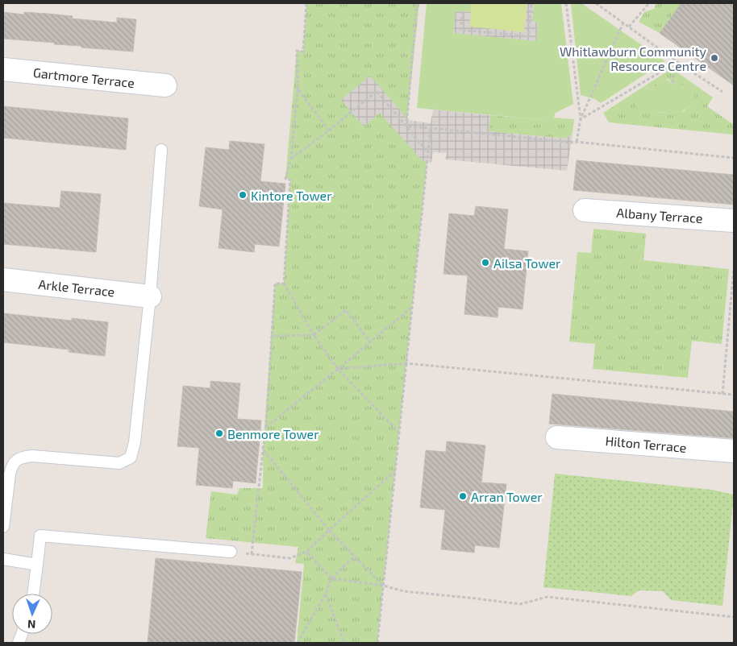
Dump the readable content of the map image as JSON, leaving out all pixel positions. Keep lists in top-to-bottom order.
{
  "streets": {
    "street": [
      "Gartmore Terrace",
      "Albany Terrace",
      "Arkle Terrace",
      "Hilton Terrace"
    ]
  },
  "places": [
    "Whitlawburn Community Resource Centre",
    "Kintore Tower",
    "Ailsa Tower",
    "Benmore Tower",
    "Arran Tower"
  ],
  "north": "bottom"
}
